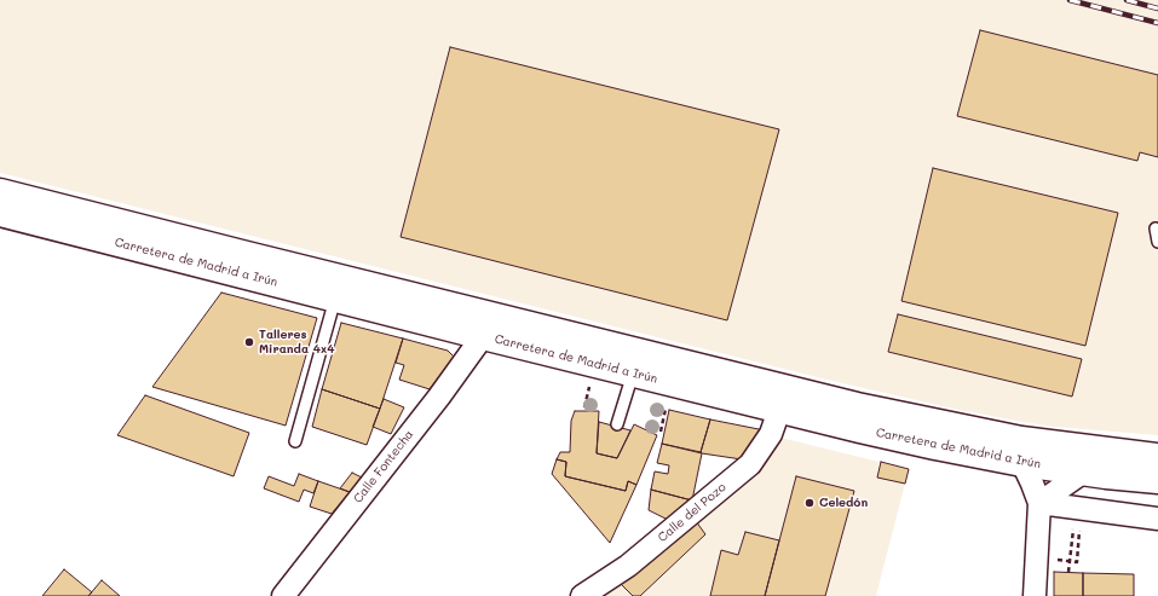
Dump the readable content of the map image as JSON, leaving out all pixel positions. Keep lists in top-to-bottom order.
{
  "streets": {
    "highway": ["Carretera de Madrid a Irún"],
    "street": ["Calle Fontecha", "Calle del Pozo"]
  },
  "crossings": [
    ["Carretera de Madrid a Irún", "Calle Fontecha"],
    ["Carretera de Madrid a Irún", "Calle del Pozo"]
  ],
  "places": ["Talleres Miranda 4x4", "Celedón"]
}
